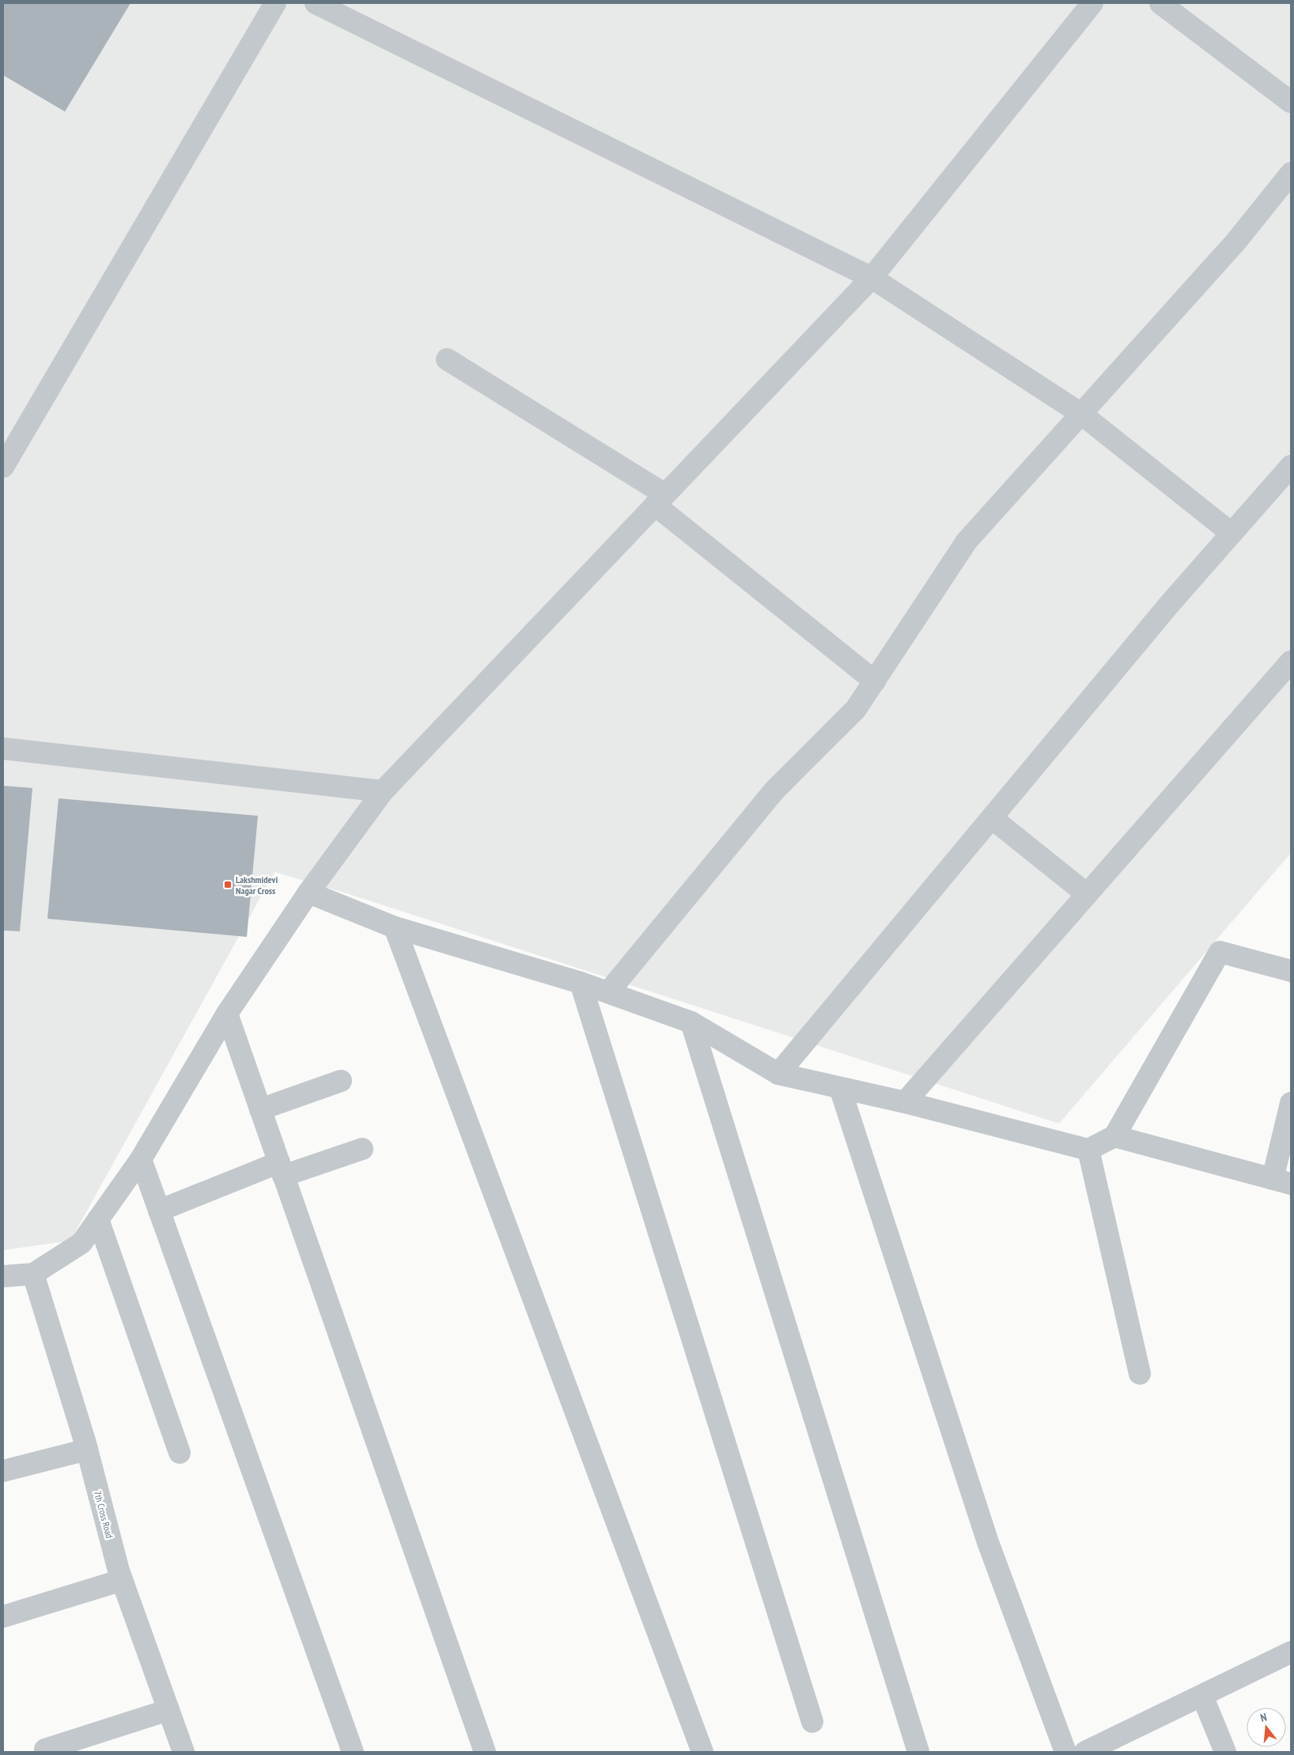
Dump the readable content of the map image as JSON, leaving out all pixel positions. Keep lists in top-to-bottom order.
{
  "streets": {
    "street": ["7th Cross Road"]
  },
  "places": {
    "transit": ["Lakshmidevi Nagar Cross"]
  },
  "north": "top"
}
